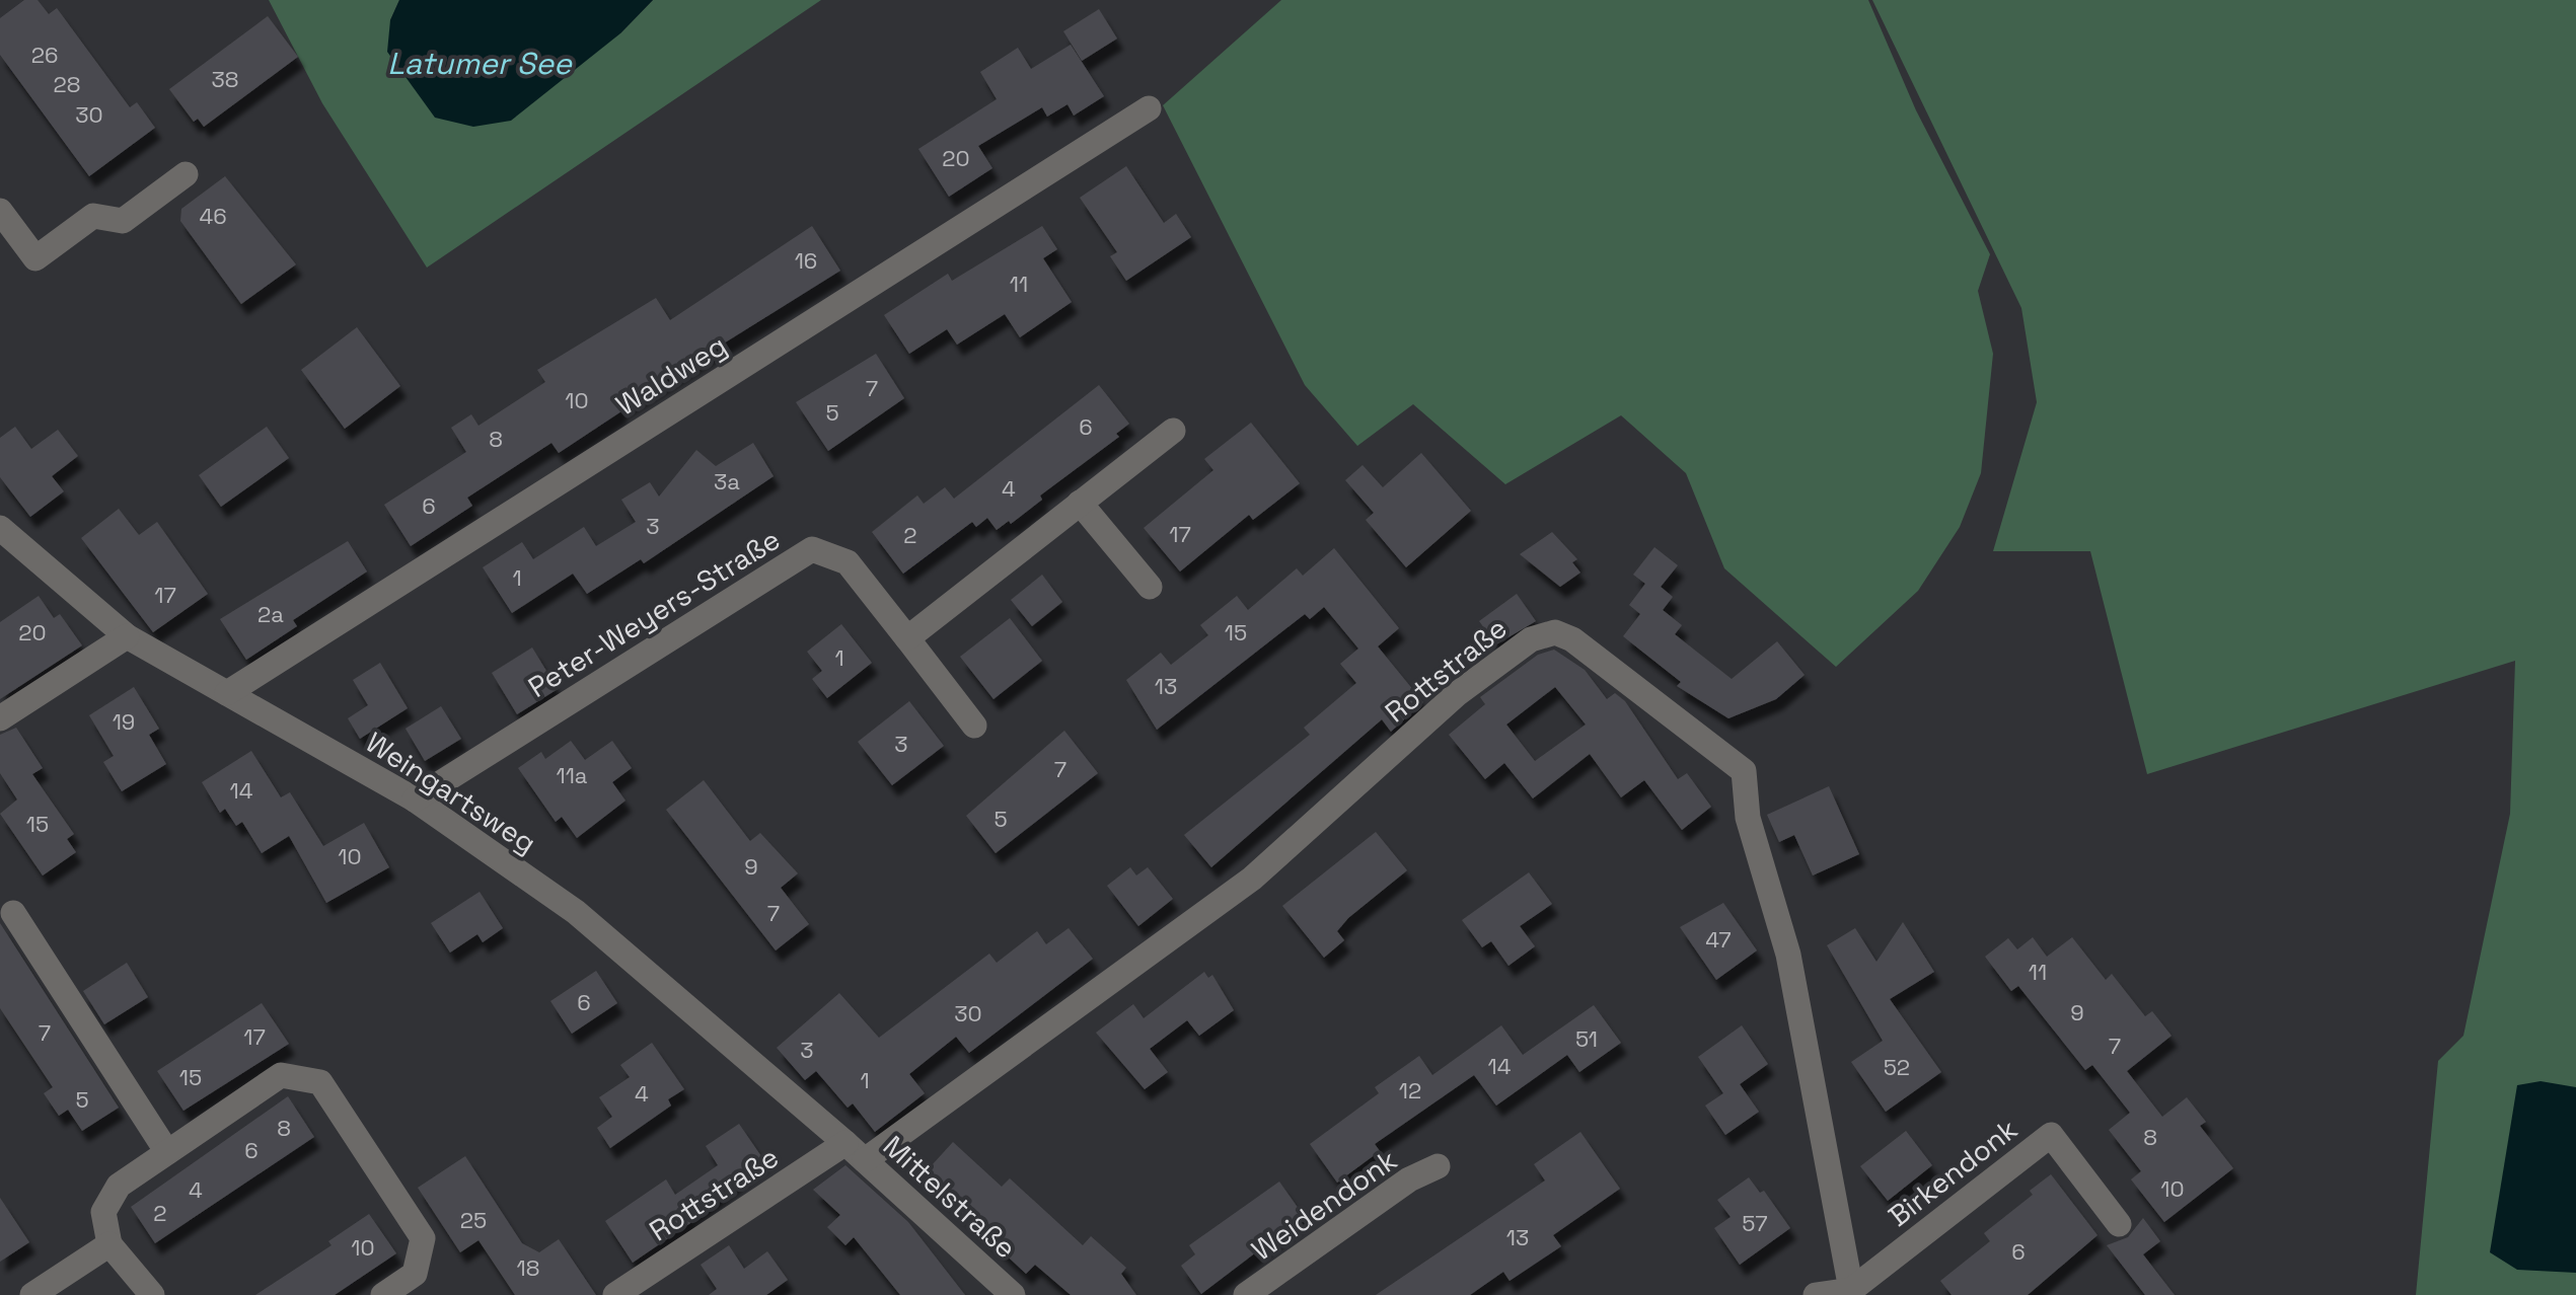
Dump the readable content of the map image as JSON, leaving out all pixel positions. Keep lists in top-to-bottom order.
{
  "streets": {
    "street": [
      "Waldweg",
      "Peter-Weyers-Straße",
      "Rottstraße",
      "Weingartsweg",
      "Birkendonk",
      "Mittelstraße",
      "Weidendonk"
    ]
  },
  "crossings": [
    ["Waldweg", "Weingartsweg"],
    ["Peter-Weyers-Straße", "Weingartsweg"],
    ["Rottstraße", "Weingartsweg"],
    ["Rottstraße", "Birkendonk"],
    ["Rottstraße", "Mittelstraße"],
    ["Weingartsweg", "Mittelstraße"]
  ],
  "water": ["Latumer See"],
  "house_numbers": [
    "26",
    "38",
    "28",
    "30",
    "20",
    "46",
    "16",
    "11",
    "7",
    "10",
    "5",
    "6",
    "8",
    "3a",
    "4",
    "6",
    "3",
    "17",
    "2",
    "1",
    "17",
    "2a",
    "20",
    "15",
    "1",
    "13",
    "19",
    "3",
    "7",
    "11a",
    "14",
    "5",
    "15",
    "10",
    "9",
    "7",
    "47",
    "11",
    "6",
    "9",
    "30",
    "7",
    "17",
    "51",
    "7",
    "3",
    "14",
    "52",
    "15",
    "1",
    "12",
    "4",
    "5",
    "8",
    "8",
    "6",
    "10",
    "4",
    "2",
    "25",
    "57",
    "13",
    "10",
    "6",
    "18"
  ]
}
